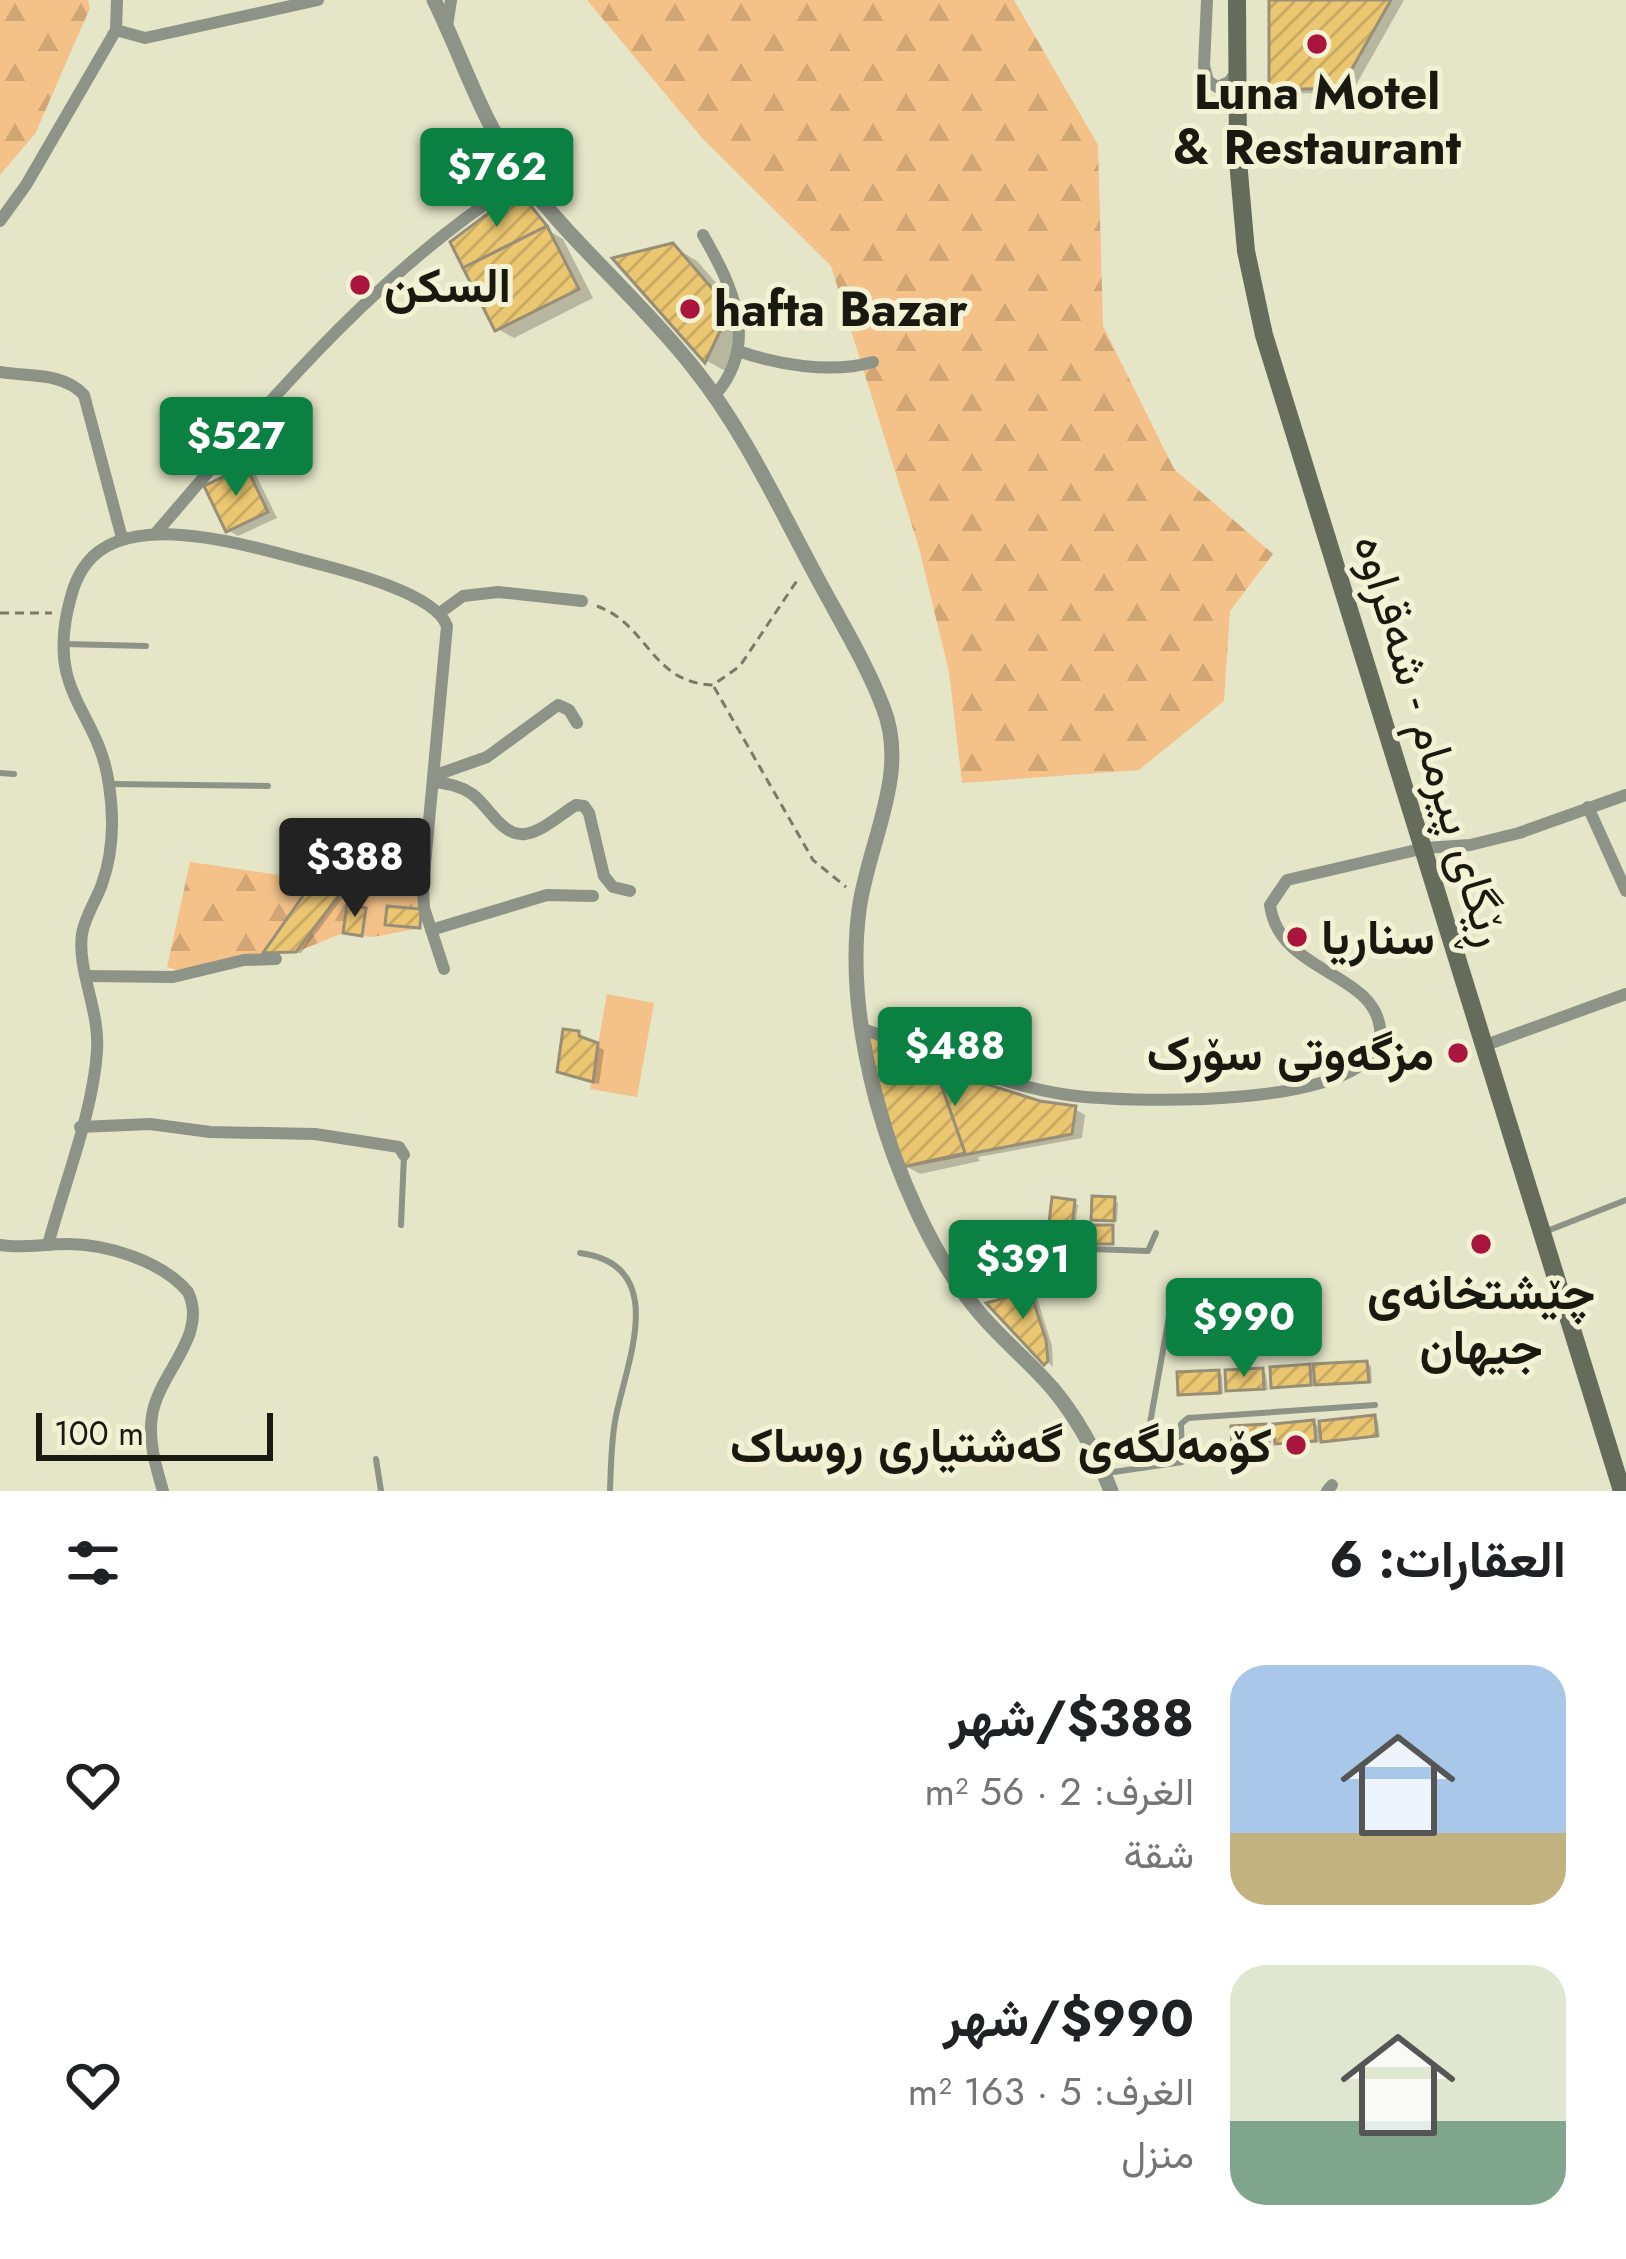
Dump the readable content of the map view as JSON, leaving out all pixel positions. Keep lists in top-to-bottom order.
{
  "streets": {
    "main road": ["ڕێگای پیرمام - شەقراوە"]
  },
  "places": [
    "Luna Motel & Restaurant",
    "السكن",
    "hafta Bazar",
    "سناريا",
    "مزگەوتی سۆرک",
    "چێشتخانەی جیهان",
    "کۆمەلگەی گەشتیاری روساک"
  ],
  "scale_bar": "100 m",
  "page": {
    "price": [
      "$762",
      "$527",
      "$388",
      "$488",
      "$391",
      "$990"
    ],
    "scale": "100 m",
    "heading": "العقارات: 6",
    "list": [
      {
        "name": "$388/شهر",
        "note": "الغرف: 2 · 56 m² · شقة"
      },
      {
        "name": "$990/شهر",
        "note": "الغرف: 5 · 163 m² · منزل"
      }
    ]
  }
}
